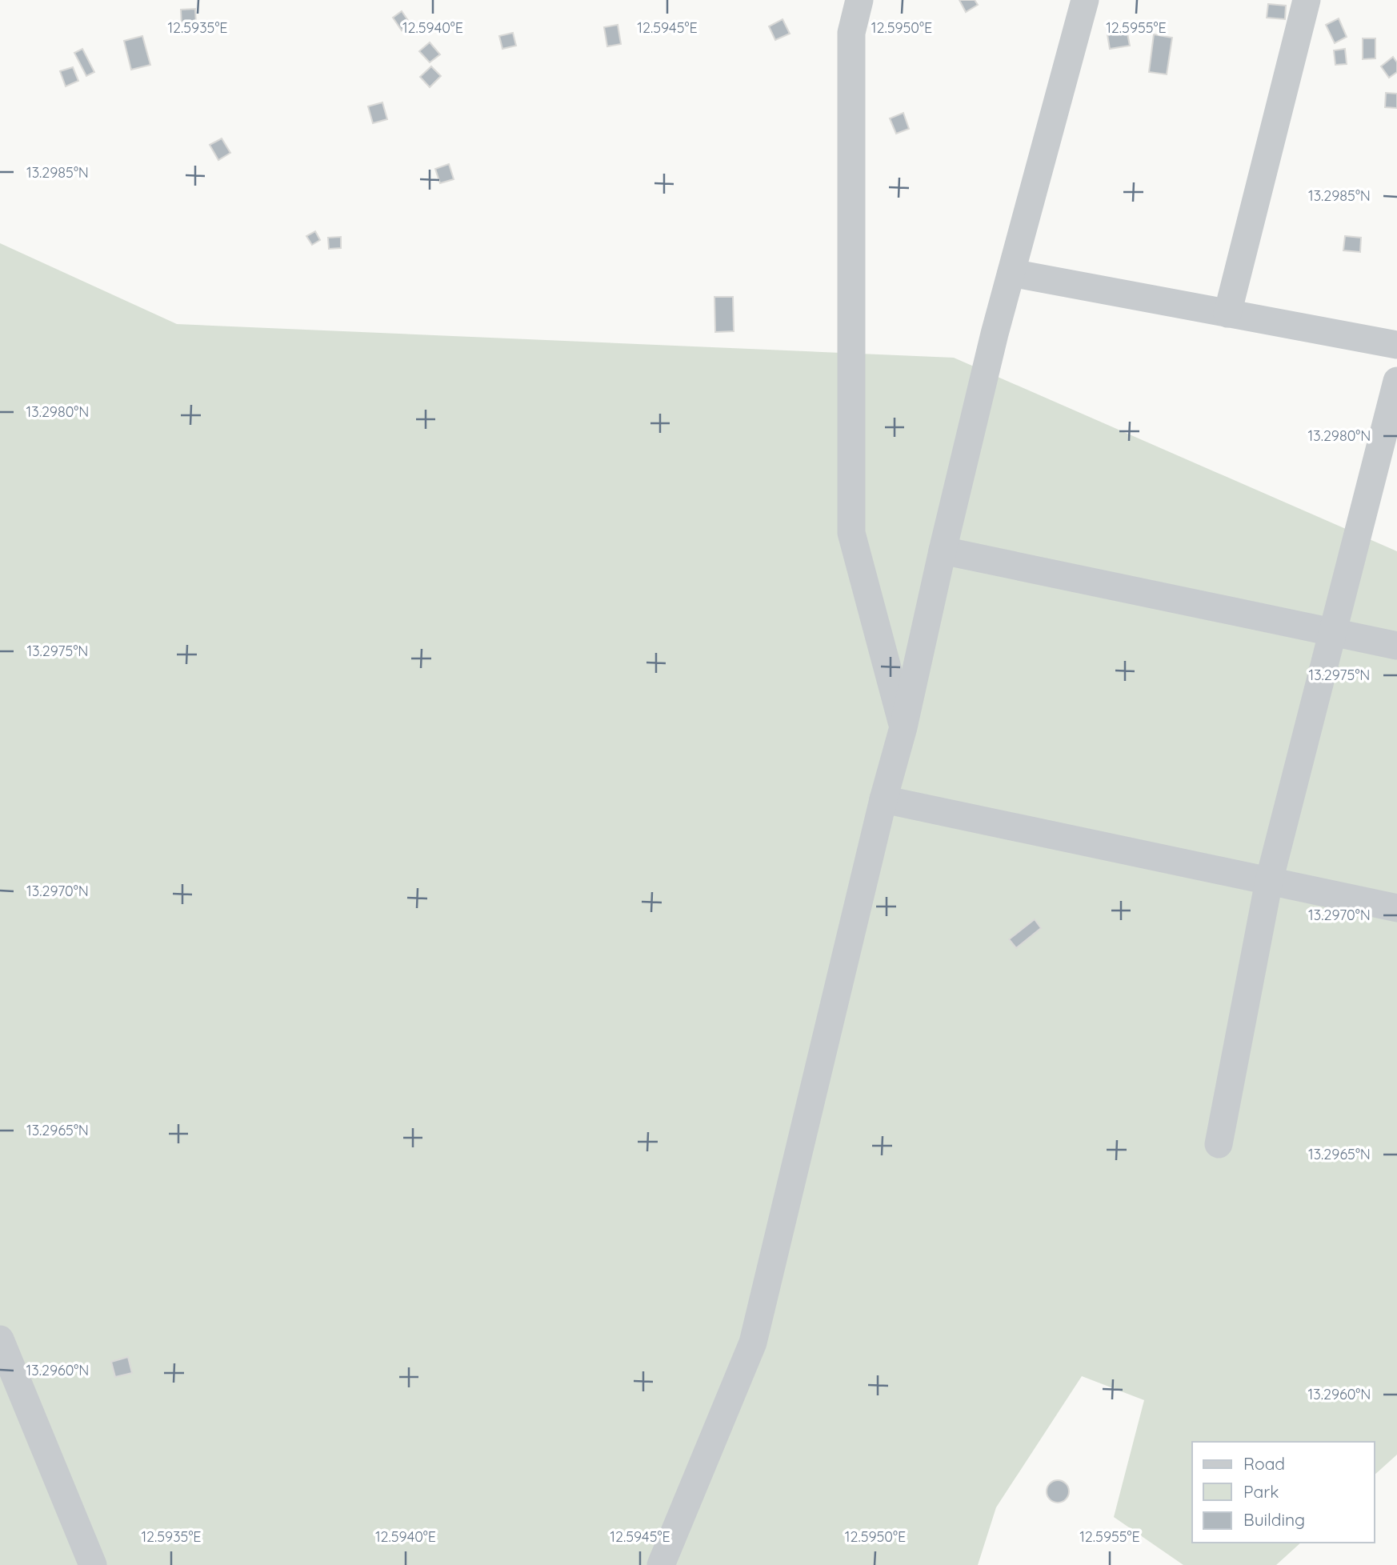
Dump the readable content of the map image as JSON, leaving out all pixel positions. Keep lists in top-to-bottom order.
{
  "legend": ["Road", "Park", "Building"],
  "coordinates": [
    "12.5935°E",
    "12.5940°E",
    "12.5945°E",
    "12.5950°E",
    "12.5955°E",
    "13.2985°N",
    "13.2980°N",
    "13.2975°N",
    "13.2970°N",
    "13.2965°N",
    "13.2960°N"
  ]
}
